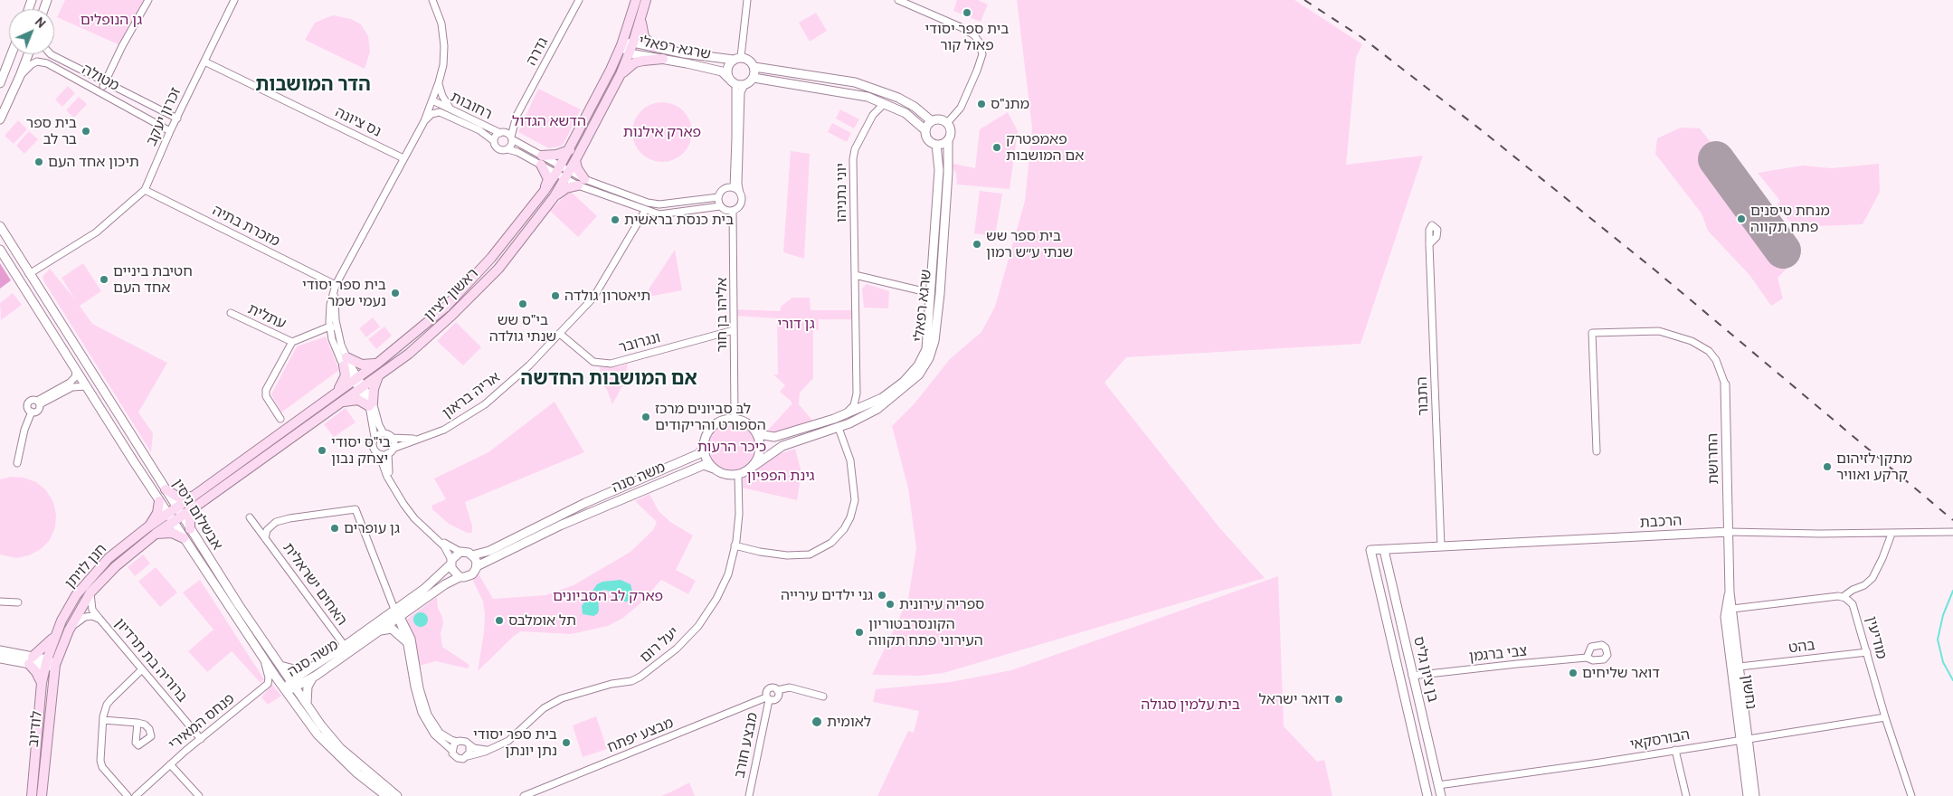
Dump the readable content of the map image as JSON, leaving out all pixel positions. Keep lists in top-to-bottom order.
{
  "streets": {
    "main road": ["ראשון לציון", "חנן לויתן", "לודיוב"],
    "street": [
      "שרגא רפאלי",
      "גדרה",
      "מטולה",
      "רחובות",
      "זכרון יעקב",
      "נס ציונה",
      "יוני נתניהו",
      "מזכרת בתיה",
      "אליהו בן חור",
      "עתלית",
      "ונגרובר",
      "אריה בראון",
      "התבור",
      "החרושת",
      "משה סנה",
      "אבשלום גיסין",
      "הרכבת",
      "האחים ישראלית",
      "מודיעין",
      "יעל רום",
      "בהט",
      "צבי ברגמן",
      "ברוריה בת תרדיון",
      "בן ציון גליס",
      "נחשון",
      "פנחס המאירי",
      "מבצע יפתח",
      "הבורסקאי",
      "מבצע חורב"
    ]
  },
  "crossings": [
    ["שרגא רפאלי", "יוני נתניהו"],
    ["שרגא רפאלי", "ראשון לציון"],
    ["שרגא רפאלי", "אליהו בן חור"],
    ["שרגא רפאלי", "משה סנה"],
    ["שרגא רפאלי", "יעל רום"],
    ["גדרה", "רחובות"],
    ["מטולה", "זכרון יעקב"],
    ["זכרון יעקב", "נס ציונה"],
    ["זכרון יעקב", "מזכרת בתיה"],
    ["זכרון יעקב", "אבשלום גיסין"],
    ["ראשון לציון", "אבשלום גיסין"],
    ["ראשון לציון", "חנן לויתן"],
    ["אליהו בן חור", "ונגרובר"],
    ["אליהו בן חור", "משה סנה"],
    ["אליהו בן חור", "יעל רום"],
    ["ונגרובר", "אריה בראון"],
    ["התבור", "הרכבת"],
    ["החרושת", "הרכבת"],
    ["החרושת", "נחשון"],
    ["משה סנה", "אבשלום גיסין"],
    ["משה סנה", "האחים ישראלית"],
    ["משה סנה", "יעל רום"],
    ["אבשלום גיסין", "חנן לויתן"],
    ["אבשלום גיסין", "פנחס המאירי"],
    ["הרכבת", "בן ציון גליס"],
    ["הרכבת", "נחשון"],
    ["חנן לויתן", "ברוריה בת תרדיון"],
    ["חנן לויתן", "לודיוב"],
    ["מודיעין", "בהט"],
    ["מודיעין", "הבורסקאי"],
    ["בהט", "נחשון"],
    ["צבי ברגמן", "בן ציון גליס"],
    ["ברוריה בת תרדיון", "פנחס המאירי"],
    ["בן ציון גליס", "הבורסקאי"],
    ["נחשון", "הבורסקאי"],
    ["מבצע יפתח", "מבצע חורב"]
  ],
  "districts": ["הדר המושבות", "אם המושבות החדשה"],
  "parks": [
    "גן הנופלים",
    "הדשא הגדול",
    "פארק אילנות",
    "גן דורי",
    "כיכר הרעות",
    "גינת הפפיון",
    "פארק לב הסביונים",
    "בית עלמין סגולה"
  ],
  "places": [
    "בית ספר יסודי פאול קור",
    "מתנ\"ס",
    "בית ספר בר לב",
    "פאמפטרק אם המושבות",
    "תיכון אחד העם",
    "מנחת טיסנים פתח תקווה",
    "בית כנסת בראשית",
    "בית ספר שש שנתי ע״ש רמון",
    "חטיבת ביניים אחד העם",
    "בית ספר יסודי נעמי שמר",
    "תיאטרון גולדה",
    "בי\"ס שש שנתי גולדה",
    "לב סביונים מרכז הספורט והריקודים",
    "בי\"ס יסודי יצחק נבון",
    "מתקן לזיהום קרקע ואוויר",
    "גן עופרים",
    "גני ילדים עירייה",
    "ספריה עירונית",
    "תל אומלבס",
    "הקונסרבטוריון העירוני פתח תקווה",
    "דואר שליחים",
    "דואר ישראל",
    "לאומית",
    "בית ספר יסודי נתן יונתן"
  ],
  "north": "top right"
}
